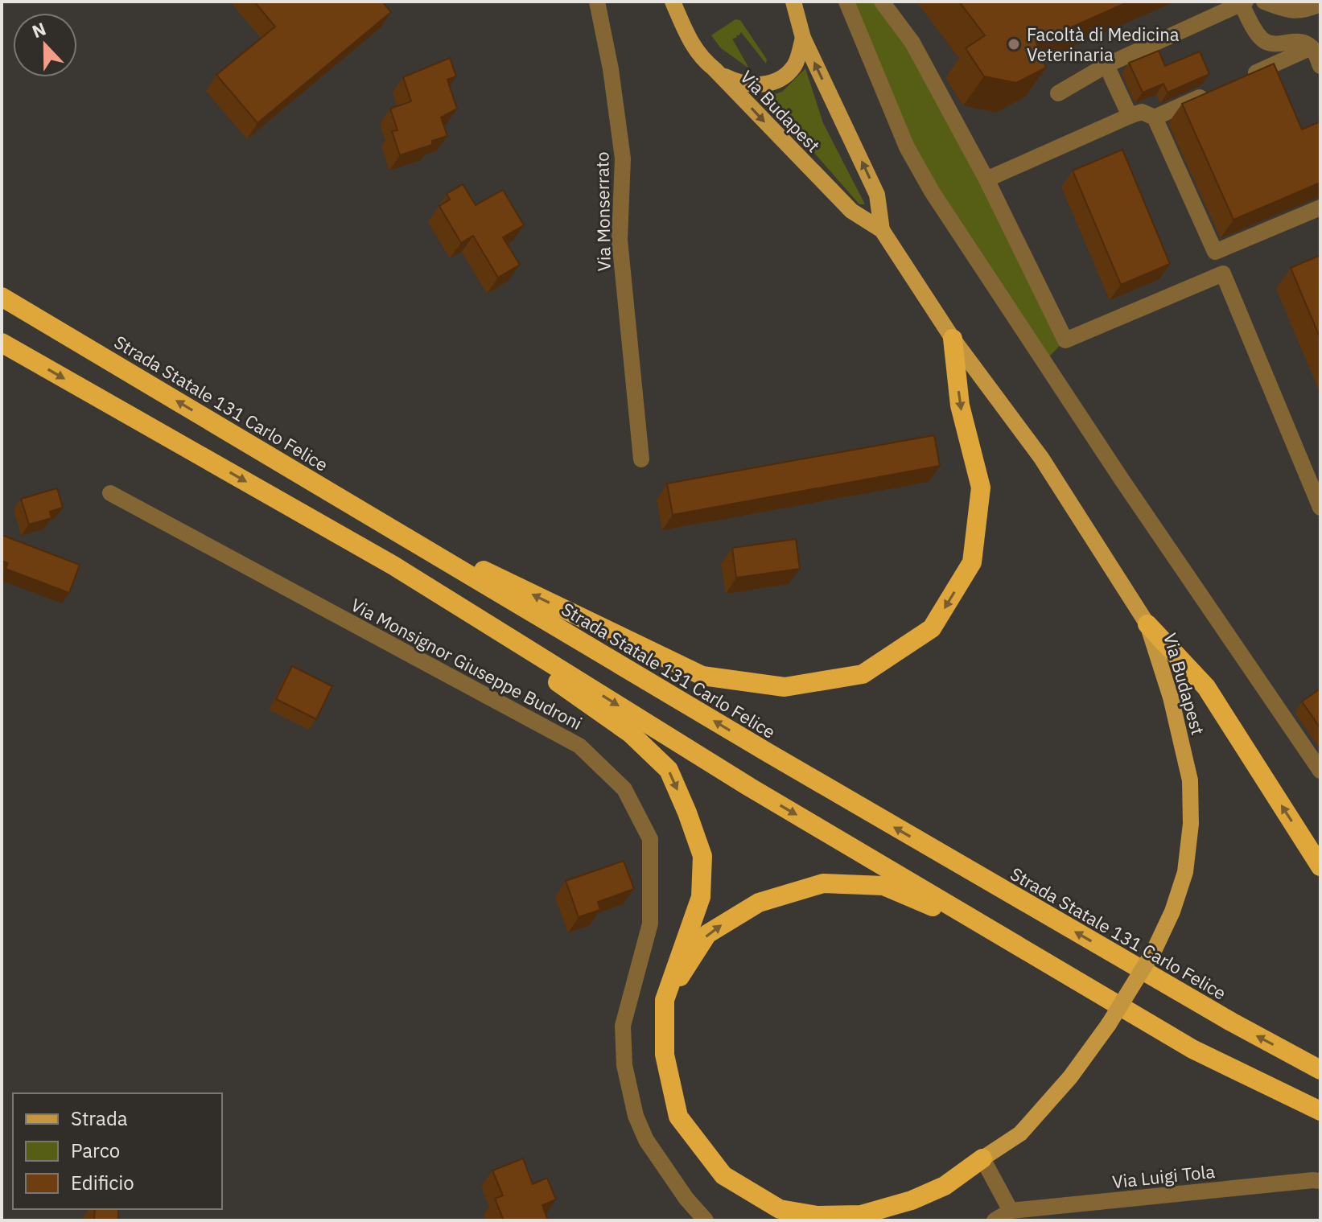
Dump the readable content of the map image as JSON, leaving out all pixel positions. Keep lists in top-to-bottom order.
{
  "streets": {
    "highway": ["Strada Statale 131 Carlo Felice"],
    "main road": ["Via Budapest"],
    "street": ["Via Monserrato", "Via Monsignor Giuseppe Budroni", "Via Luigi Tola"]
  },
  "places": ["Facoltà di Medicina Veterinaria"],
  "legend": ["Strada", "Parco", "Edificio"],
  "north": "top"
}
